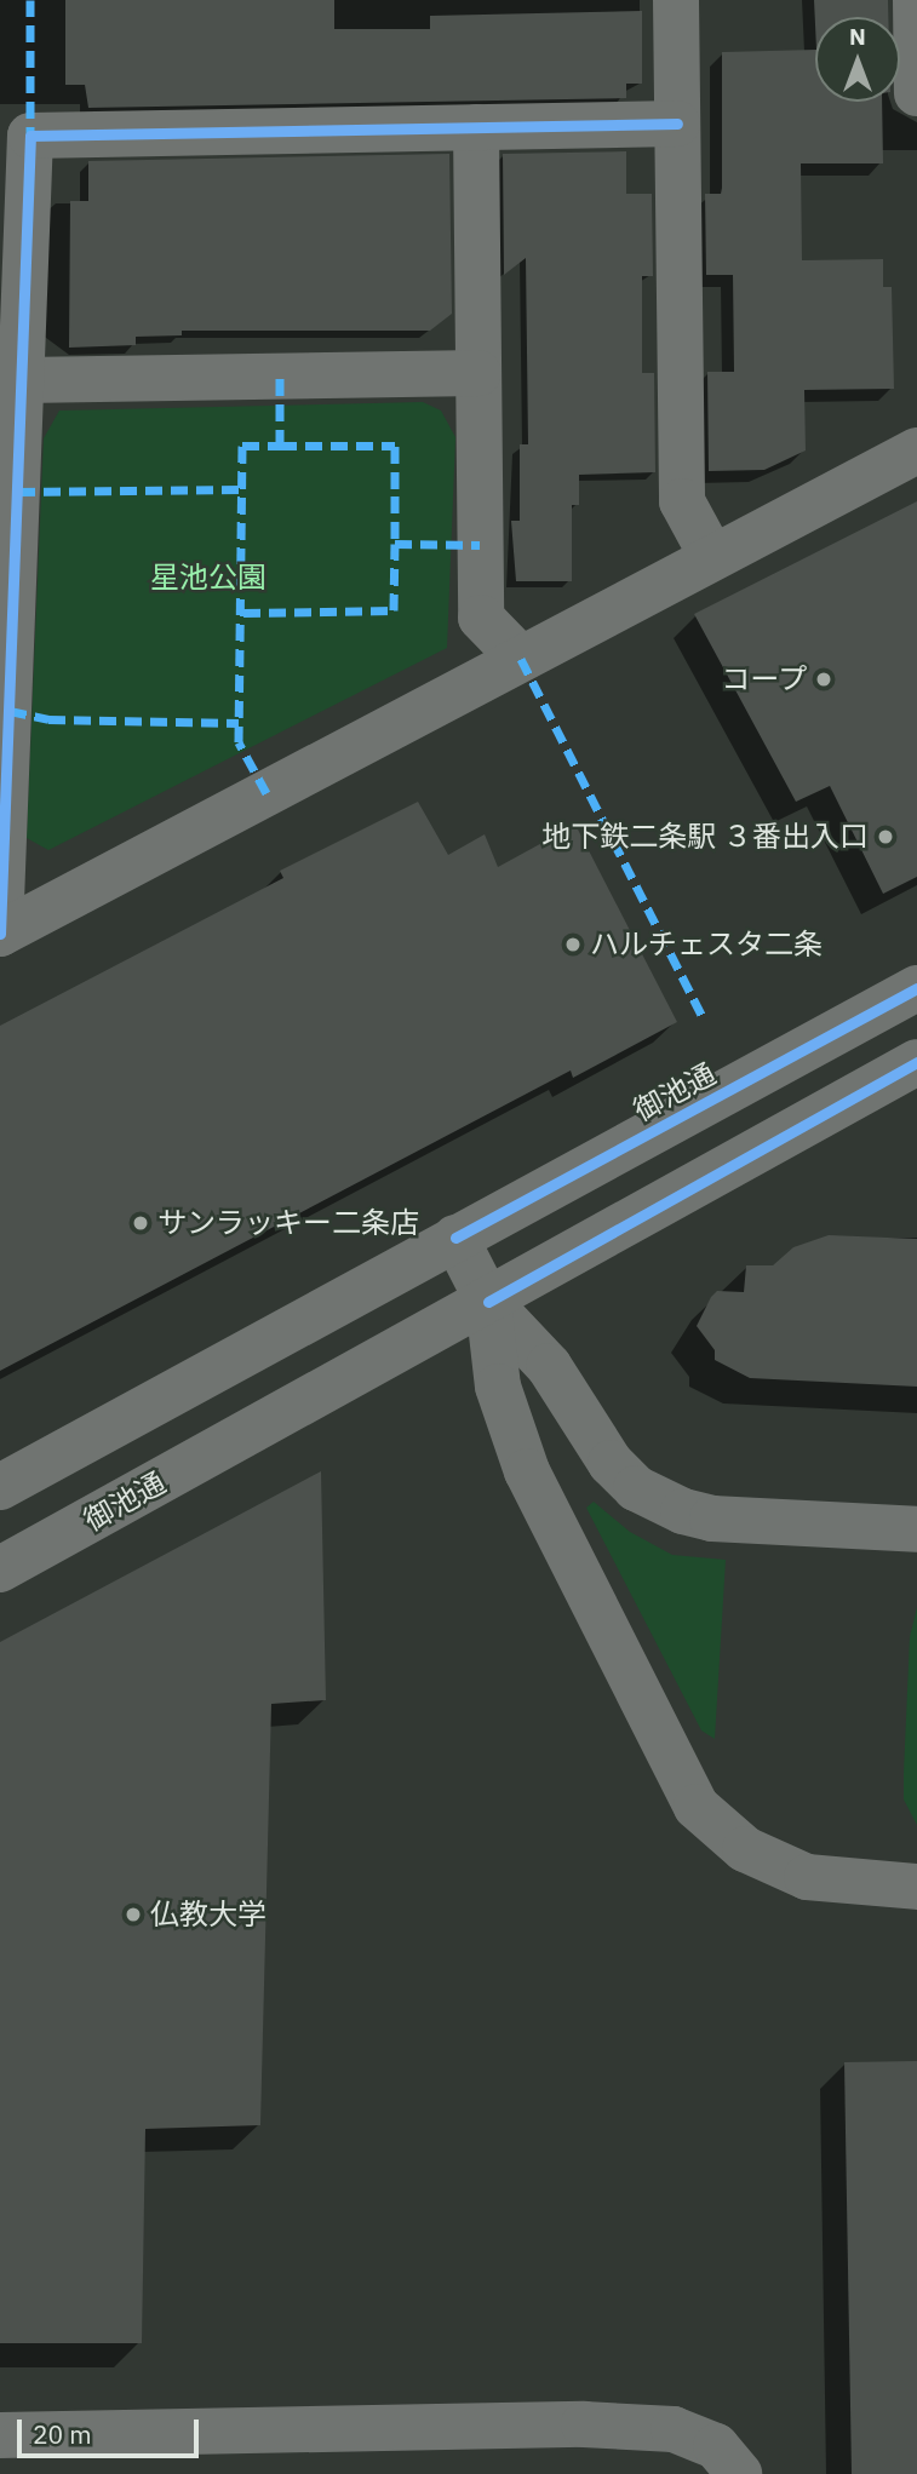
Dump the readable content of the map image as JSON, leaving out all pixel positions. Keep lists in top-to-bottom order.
{
  "streets": {
    "street": ["御池通"]
  },
  "parks": ["星池公園"],
  "places": [
    "コープ",
    "地下鉄二条駅 ３番出入口",
    "ハルチェスタ二条",
    "サンラッキー二条店",
    "仏教大学"
  ],
  "scale_bar": "20 m",
  "north": "top"
}
